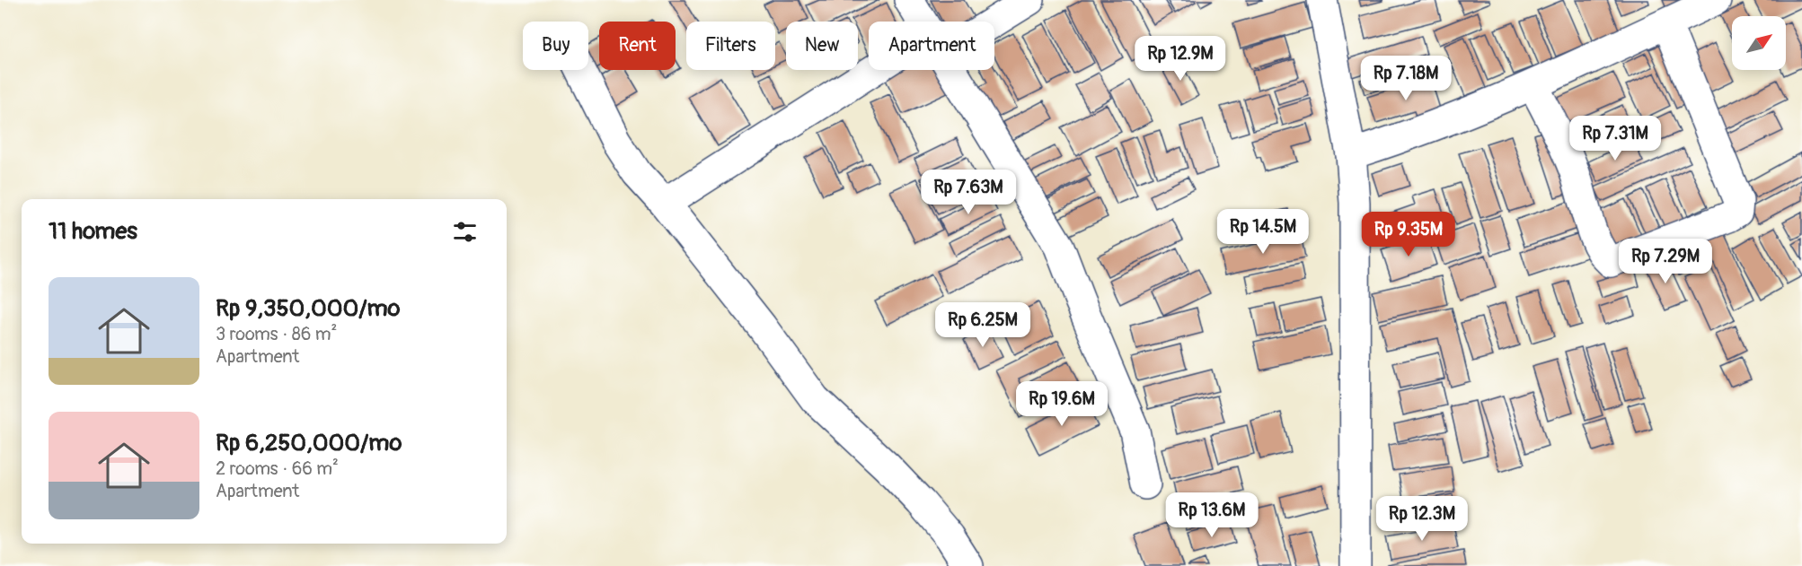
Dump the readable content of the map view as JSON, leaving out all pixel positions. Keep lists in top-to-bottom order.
{
  "north": "top right",
  "page": {
    "chip": [
      "Buy",
      "Rent",
      "Filters",
      "New",
      "Apartment"
    ],
    "price": [
      "Rp 12.9M",
      "Rp 7.18M",
      "Rp 7.31M",
      "Rp 7.63M",
      "Rp 14.5M",
      "Rp 9.35M",
      "Rp 7.29M",
      "Rp 6.25M",
      "Rp 19.6M",
      "Rp 13.6M",
      "Rp 12.3M"
    ],
    "heading": "11 homes",
    "list": [
      {
        "name": "Rp 9,350,000/mo",
        "note": "3 rooms · 86 m² · Apartment"
      },
      {
        "name": "Rp 6,250,000/mo",
        "note": "2 rooms · 66 m² · Apartment"
      }
    ]
  }
}
